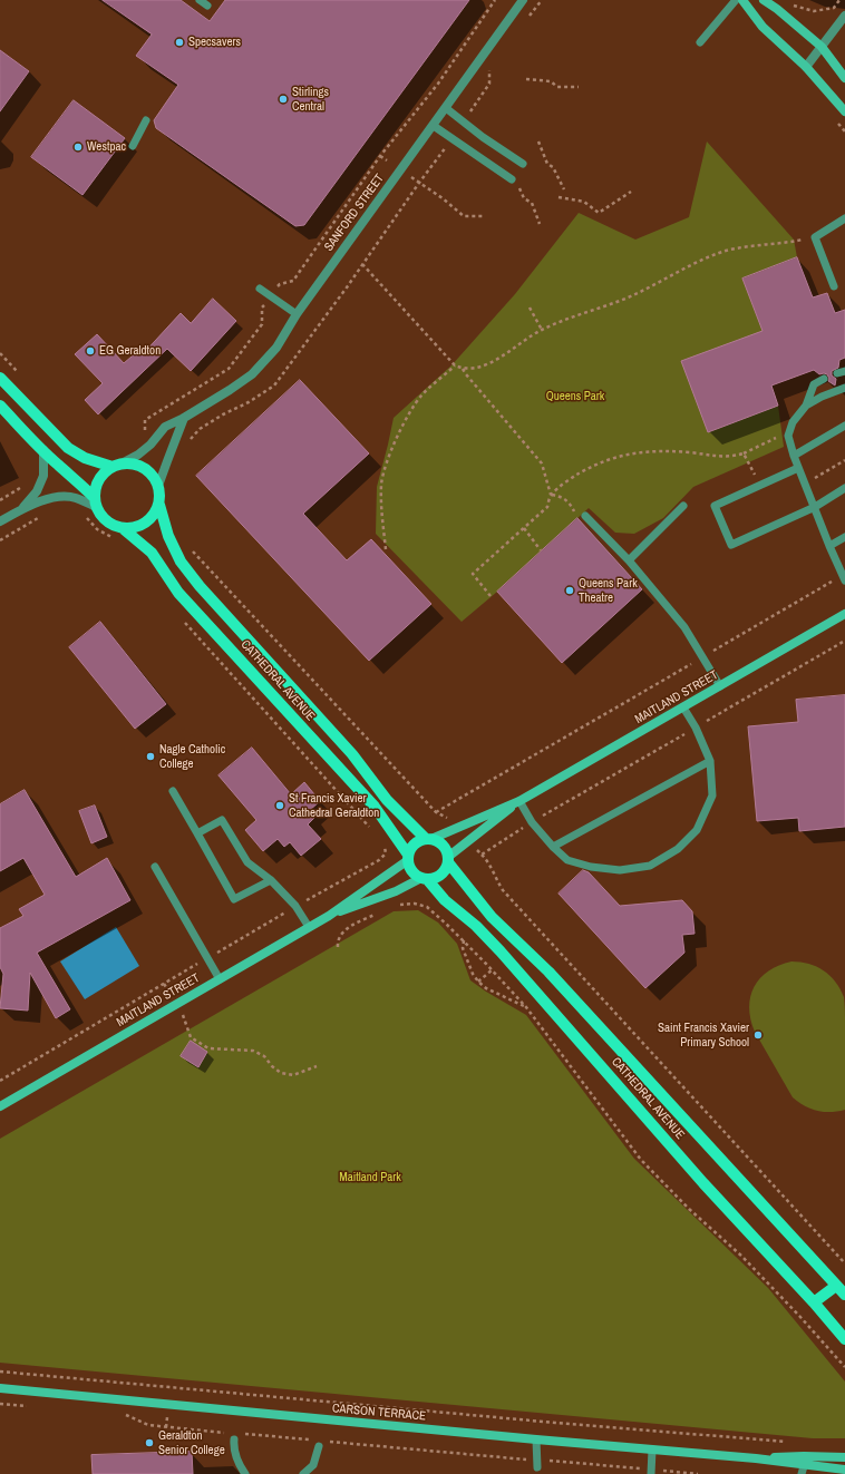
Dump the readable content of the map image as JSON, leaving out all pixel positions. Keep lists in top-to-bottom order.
{
  "streets": {
    "main road": ["CATHEDRAL AVENUE", "MAITLAND STREET", "CARSON TERRACE"],
    "street": ["SANFORD STREET"]
  },
  "crossings": [
    ["SANFORD STREET", "CATHEDRAL AVENUE"],
    ["CATHEDRAL AVENUE", "MAITLAND STREET"]
  ],
  "parks": ["Queens Park", "Maitland Park"],
  "places": [
    "Specsavers",
    "Stirlings Central",
    "Westpac",
    "EG Geraldton",
    "Queens Park Theatre",
    "Nagle Catholic College",
    "St Francis Xavier Cathedral Geraldton",
    "Saint Francis Xavier Primary School",
    "Geraldton Senior College"
  ]
}
